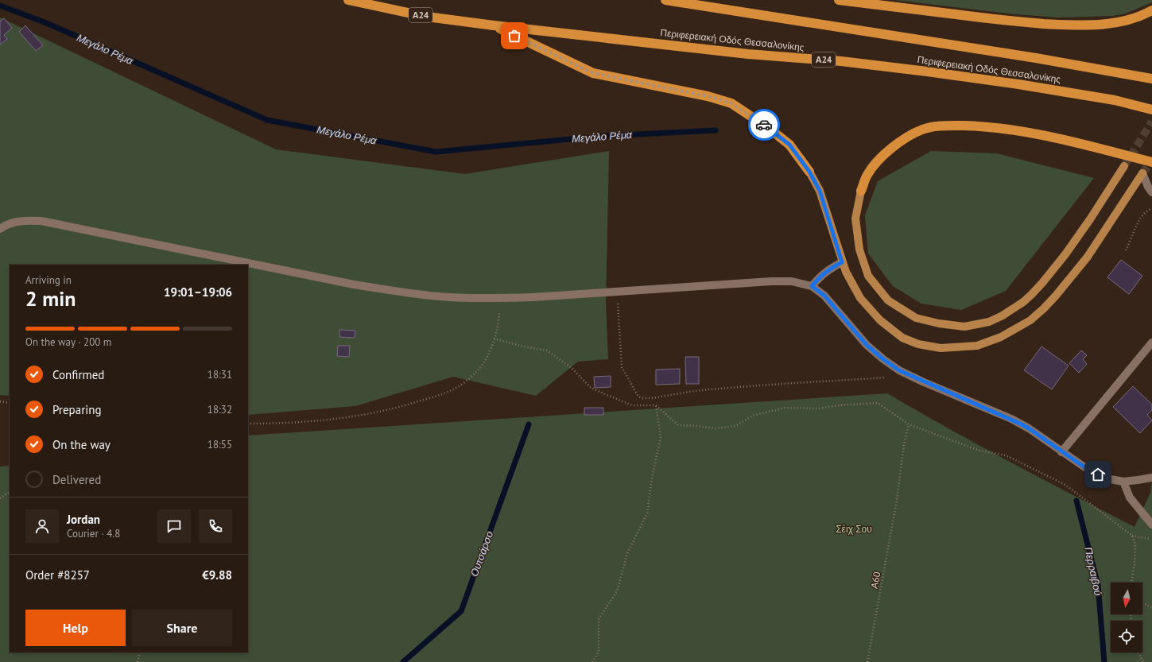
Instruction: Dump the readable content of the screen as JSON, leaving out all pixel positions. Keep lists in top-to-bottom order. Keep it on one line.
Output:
{"streets":{"highway":["Α24","Περιφερειακή Οδός Θεσσαλονίκης"],"path":["Α60"]},"water":["Μεγάλο Ρέμα","Ουτσάρσο","Περραιβού"],"parks":["Σέιχ Σου"],"north":"bottom","page":{"heading":["2 min","Arriving in","19:01–19:06"],"panel":["Jordan","Courier · 4.8","Order #8257","€9.88"],"bar":"On the way · 200 m","list":[["Confirmed","18:31"],["Preparing","18:32"],["On the way","18:55"],"Delivered"],"buttons":["Help","Share"]}}
